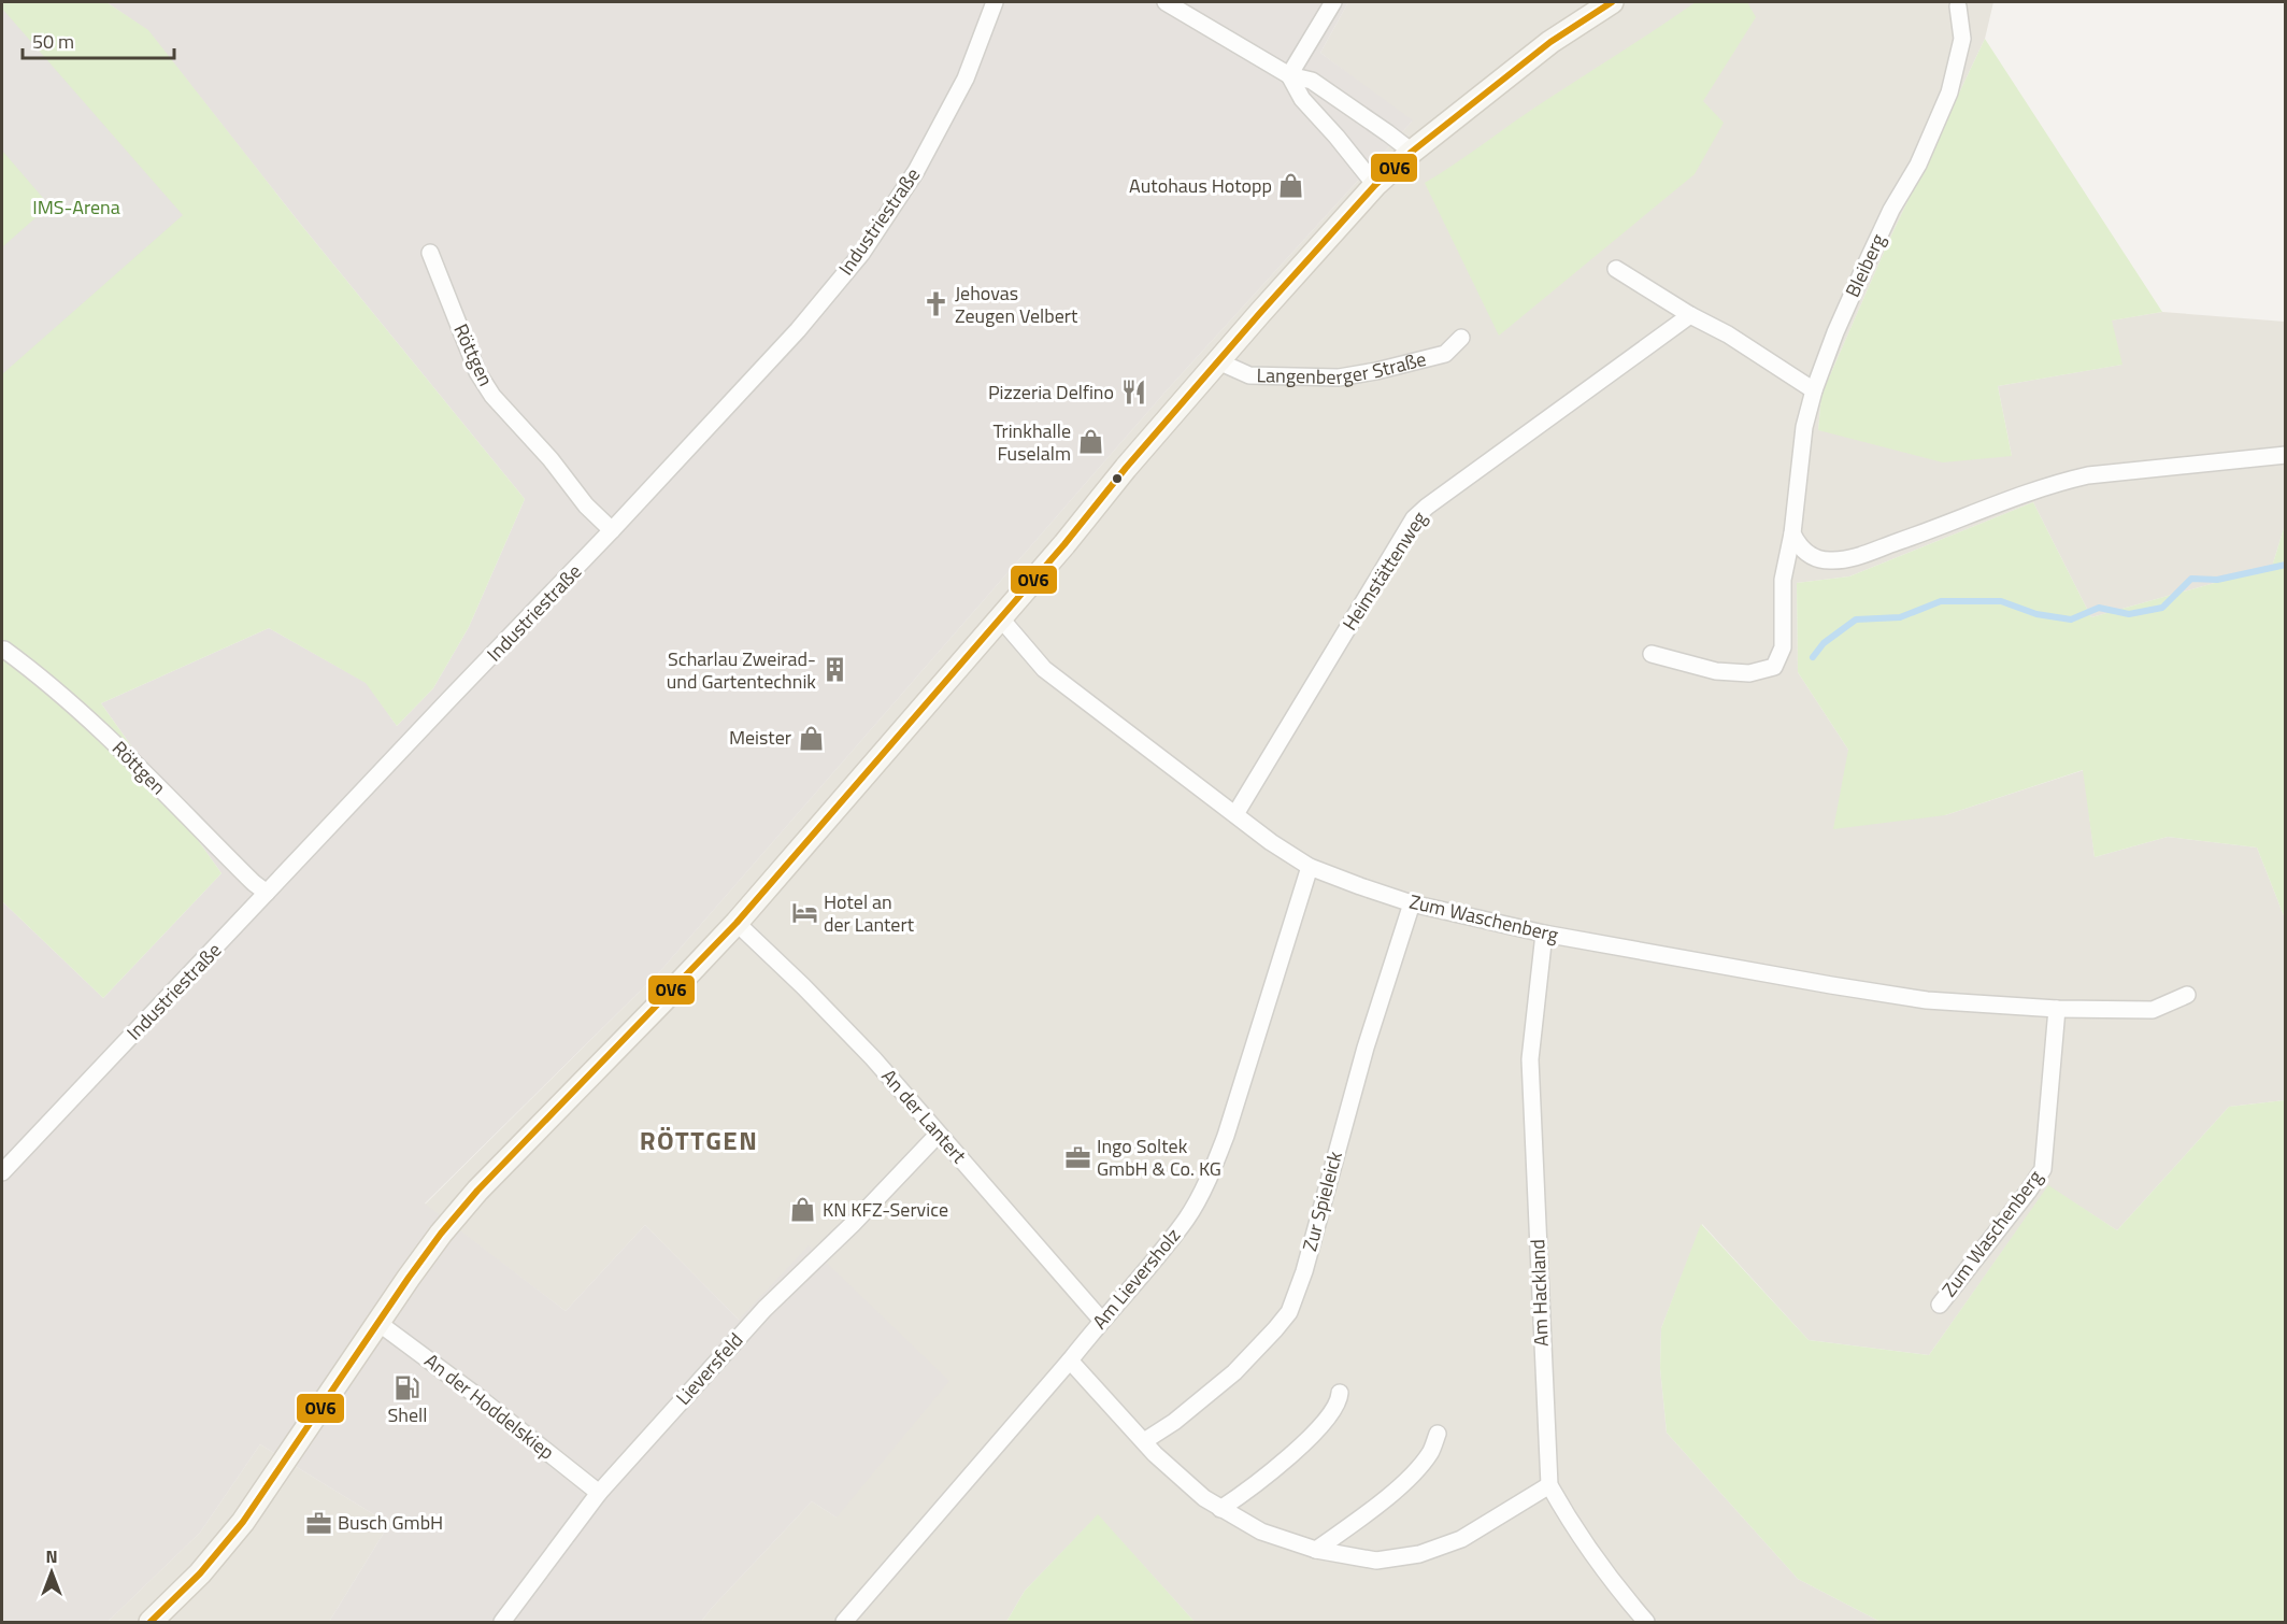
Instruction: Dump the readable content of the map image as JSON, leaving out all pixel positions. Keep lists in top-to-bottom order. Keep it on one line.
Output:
{"streets":{"street":["Industriestraße","Bleiberg","Röttgen","Langenberger Straße","Heimstättenweg","Zum Waschenberg","An der Lantert","Zur Spieleick","Am Lieversholz","Am Hackland","Lieversfeld","An der Hoddelskiep"]},"crossings":[["Industriestraße","Röttgen"],["Heimstättenweg","Zum Waschenberg"],["Zum Waschenberg","Zur Spieleick"],["Zum Waschenberg","Am Lieversholz"],["Zum Waschenberg","Am Hackland"],["An der Lantert","Am Lieversholz"],["An der Lantert","Lieversfeld"],["Lieversfeld","An der Hoddelskiep"]],"districts":["RÖTTGEN"],"parks":["IMS-Arena"],"places":{"shop":["Autohaus Hotopp","Trinkhalle Fuselalm","Meister","KN KFZ-Service"],"church":["Jehovas Zeugen Velbert"],"restaurant":["Pizzeria Delfino"],"building":["Scharlau Zweirad- und Gartentechnik"],"hotel":["Hotel an der Lantert"],"office":["Ingo Soltek GmbH & Co. KG","Busch GmbH"],"fuel station":["Shell"]},"lines":["transit line OV6"],"scale_bar":"50 m","north":"top"}
